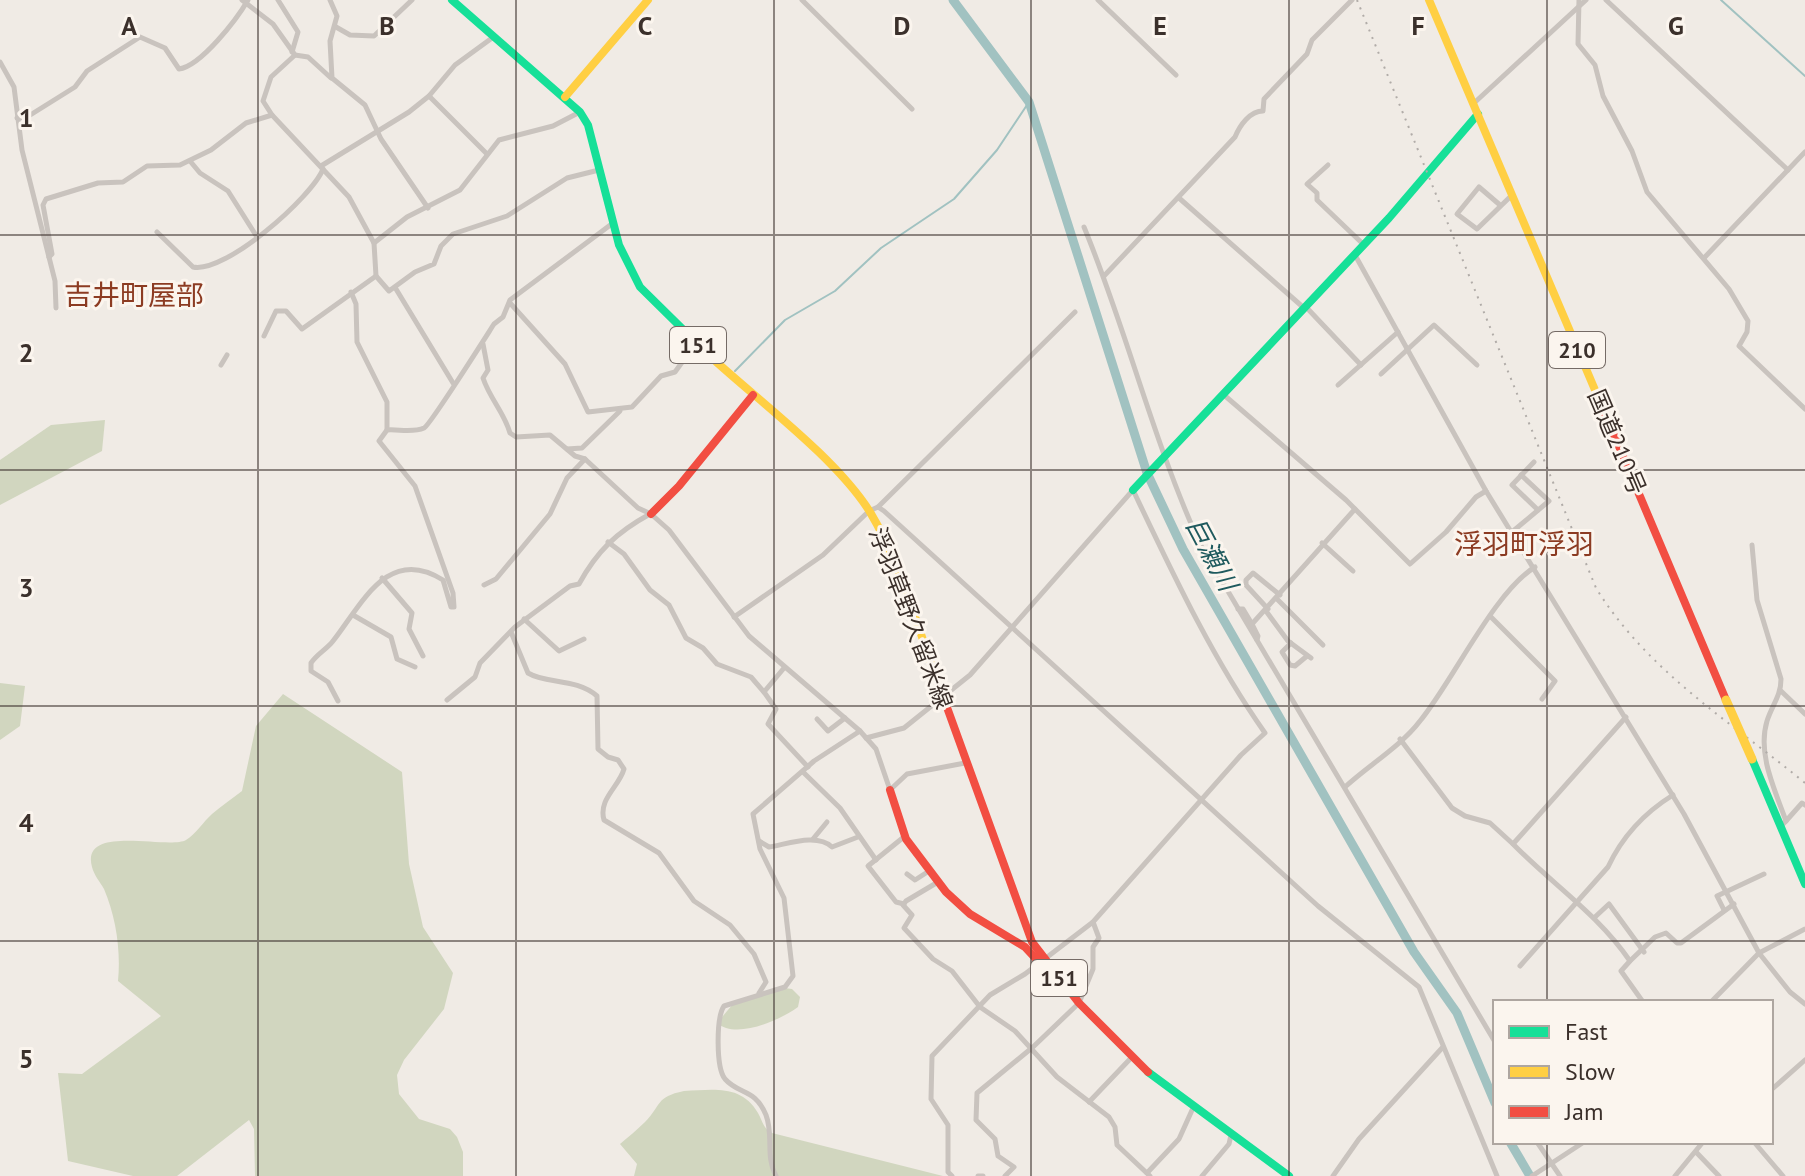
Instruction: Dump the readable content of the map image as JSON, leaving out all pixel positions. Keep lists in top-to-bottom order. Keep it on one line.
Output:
{"streets":{"main road":["151","210","国道210号","浮羽草野久留米線"]},"districts":["吉井町屋部","浮羽町浮羽"],"water":["巨瀬川"],"legend":["Fast","Slow","Jam"],"grid":{"columns":["A","B","C","D","E","F","G"],"rows":["1","2","3","4","5"]}}
